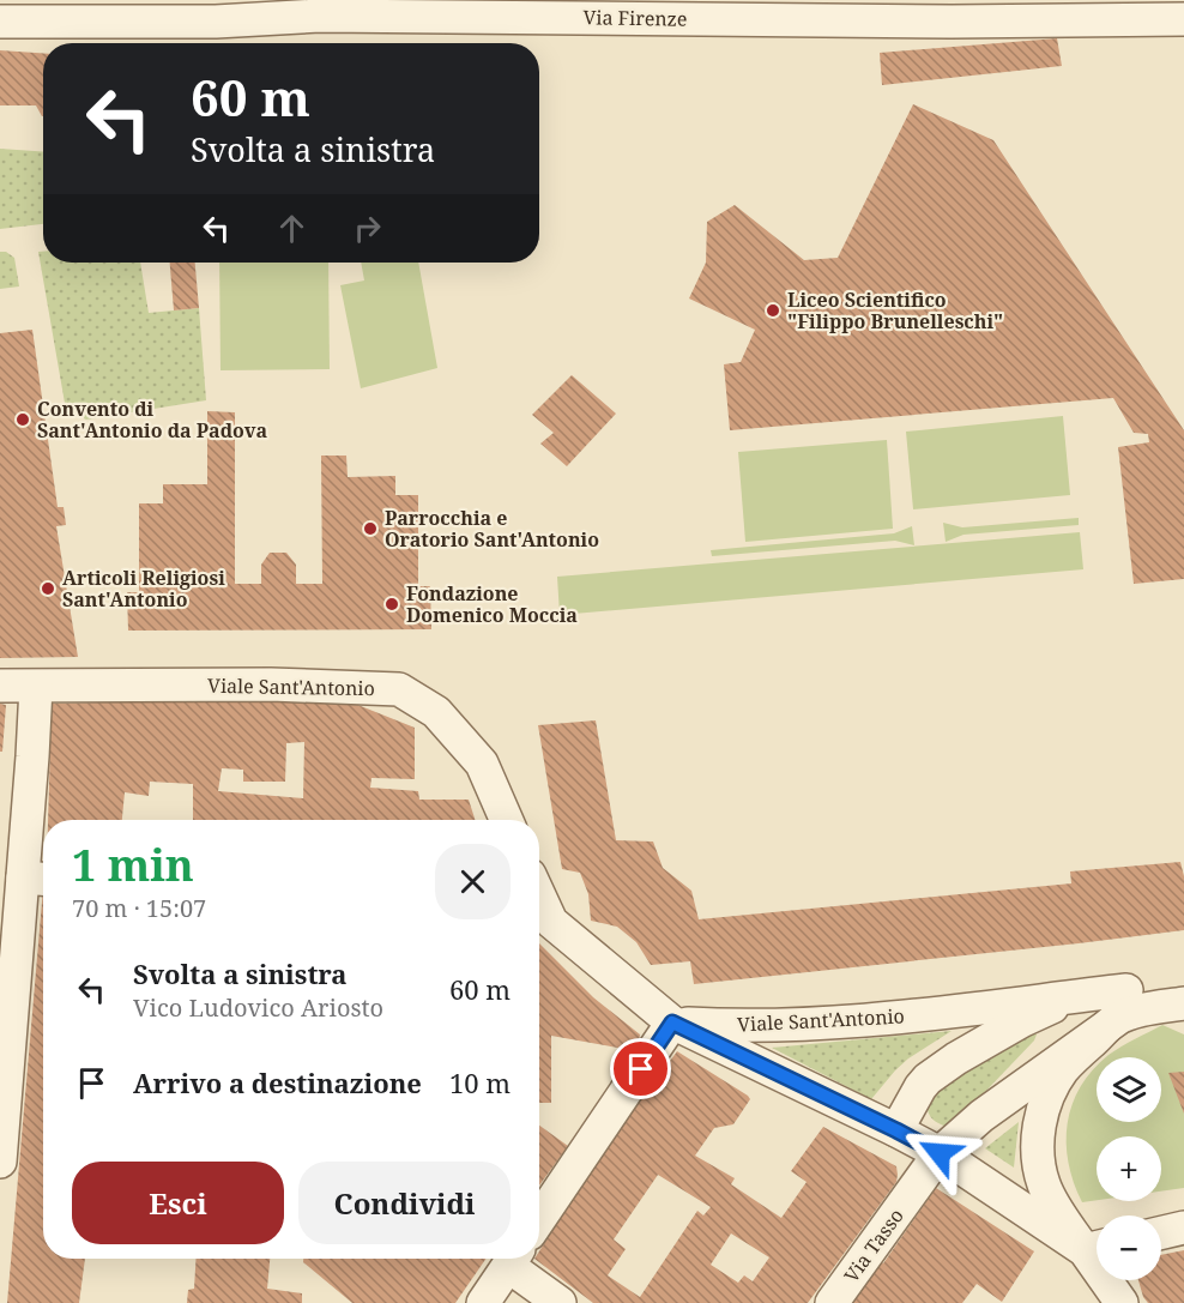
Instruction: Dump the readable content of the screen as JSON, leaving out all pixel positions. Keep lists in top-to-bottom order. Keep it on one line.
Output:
{"streets":{"street":["Via Firenze","Viale Sant'Antonio","Via Tasso"]},"places":["Liceo Scientifico \"Filippo Brunelleschi\"","Convento di Sant'Antonio da Padova","Parrocchia e Oratorio Sant'Antonio","Articoli Religiosi Sant'Antonio","Fondazione Domenico Moccia"],"page":{"turn":["60 m","Svolta a sinistra"],"heading":["1 min","70 m · 15:07"],"list":[{"name":"Svolta a sinistra","note":"Vico Ludovico Ariosto","value":"60 m"},{"name":"Arrivo a destinazione","value":"10 m"}],"map_buttons":["+","−"],"buttons":["Esci","Condividi"]}}
